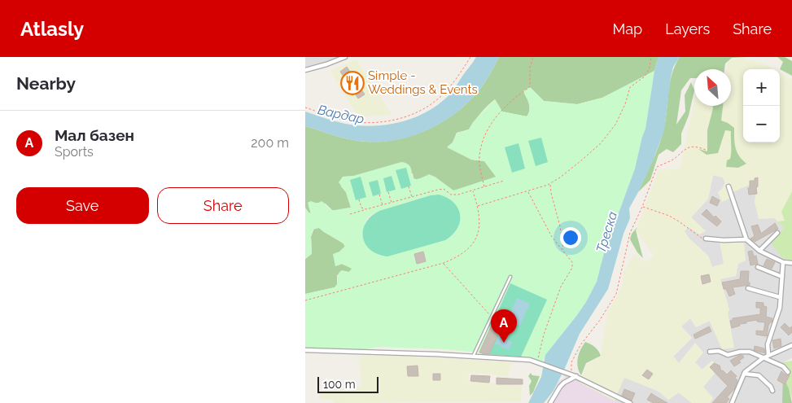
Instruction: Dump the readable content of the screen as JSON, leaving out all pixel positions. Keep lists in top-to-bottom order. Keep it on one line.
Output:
{"water":["Вардар","Треска"],"places":{"restaurant":["Simple - Weddings & Events"]},"scale_bar":"100 m","north":"top left","page":{"header":"Atlasly","nav":["Map","Layers","Share"],"heading":"Nearby","map_buttons":["+","−"],"list":[{"mark":"A","name":"Мал базен","note":"Sports","value":"200 m"}],"buttons":["Save","Share"],"pins":"A","scale":"100 m"}}
